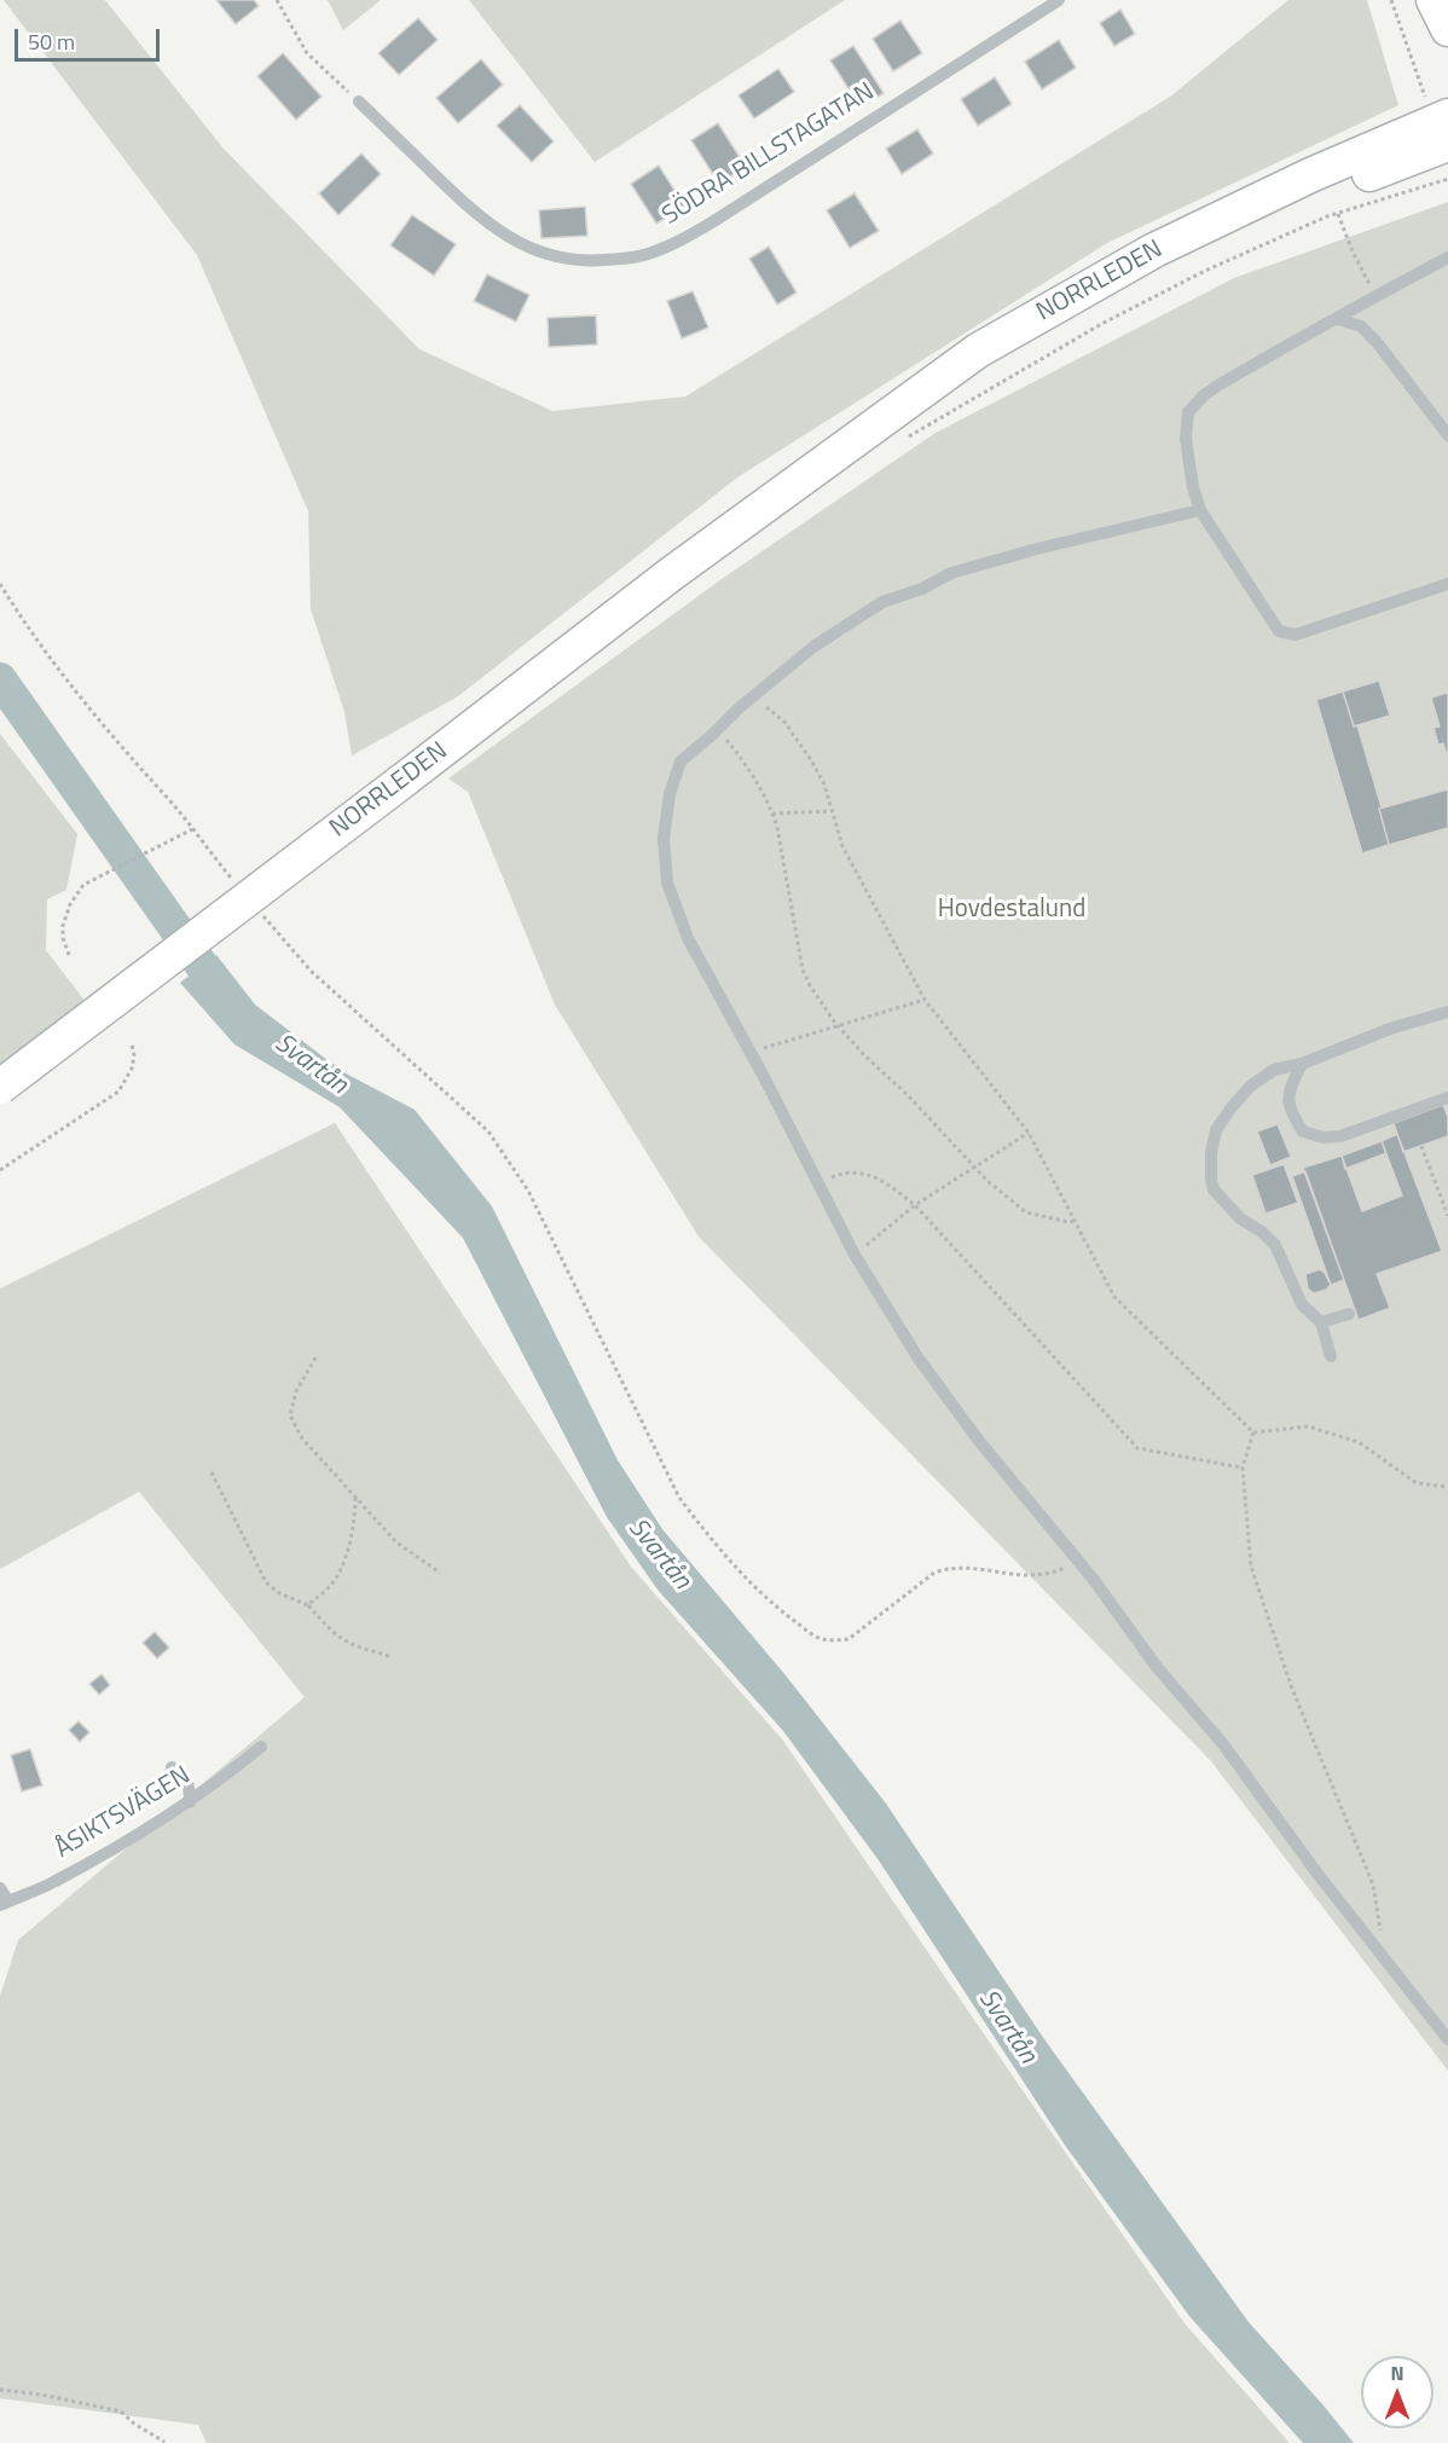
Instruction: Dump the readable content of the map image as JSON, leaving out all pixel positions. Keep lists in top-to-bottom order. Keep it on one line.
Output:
{"streets":{"main road":["NORRLEDEN"],"street":["SÖDRA BILLSTAGATAN","ÅSIKTSVÄGEN"]},"water":["Svartån"],"parks":["Hovdestalund"],"scale_bar":"50 m","north":"top"}
